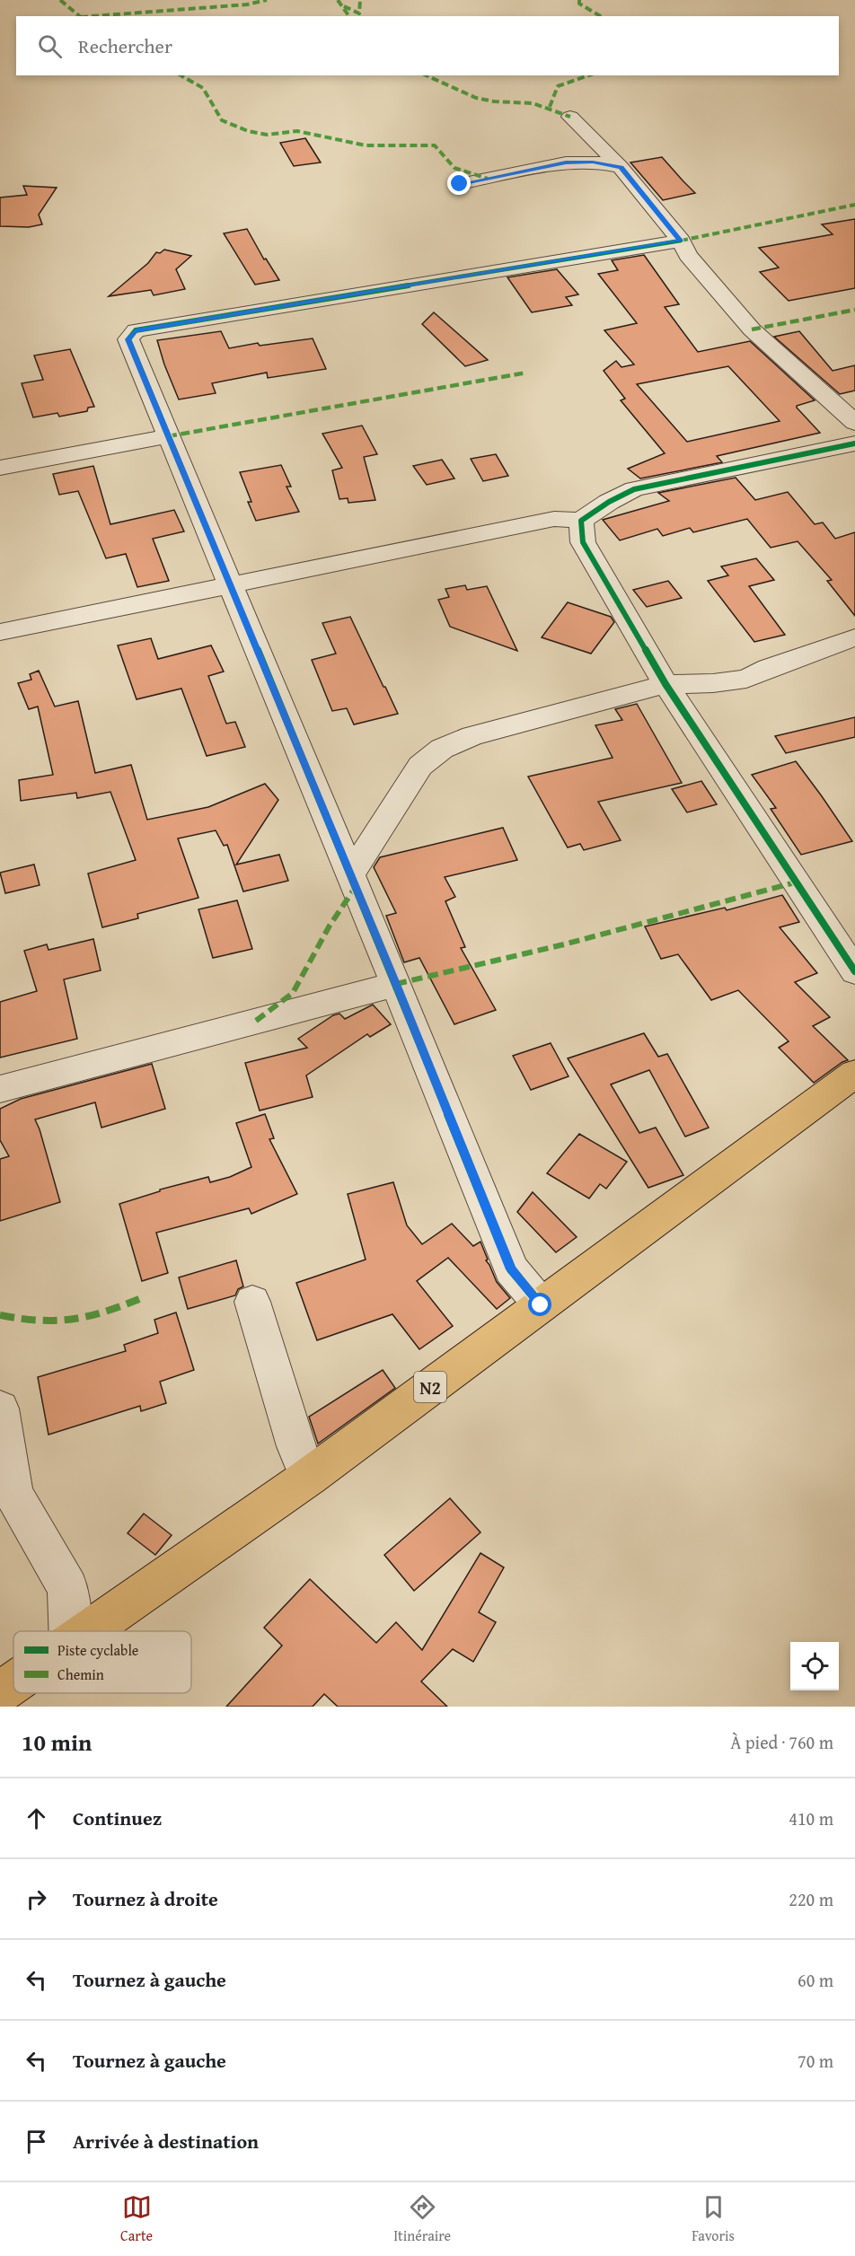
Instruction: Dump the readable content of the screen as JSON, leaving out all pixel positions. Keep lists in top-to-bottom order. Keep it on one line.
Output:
{"streets":{"highway":["N2"]},"legend":["Piste cyclable","Chemin"],"page":{"search":"Rechercher","heading":["10 min","À pied · 760 m"],"list":[["Continuez","410 m"],["Tournez à droite","220 m"],["Tournez à gauche","60 m"],["Tournez à gauche","70 m"],"Arrivée à destination"],"nav":["Carte","Itinéraire","Favoris"]}}
